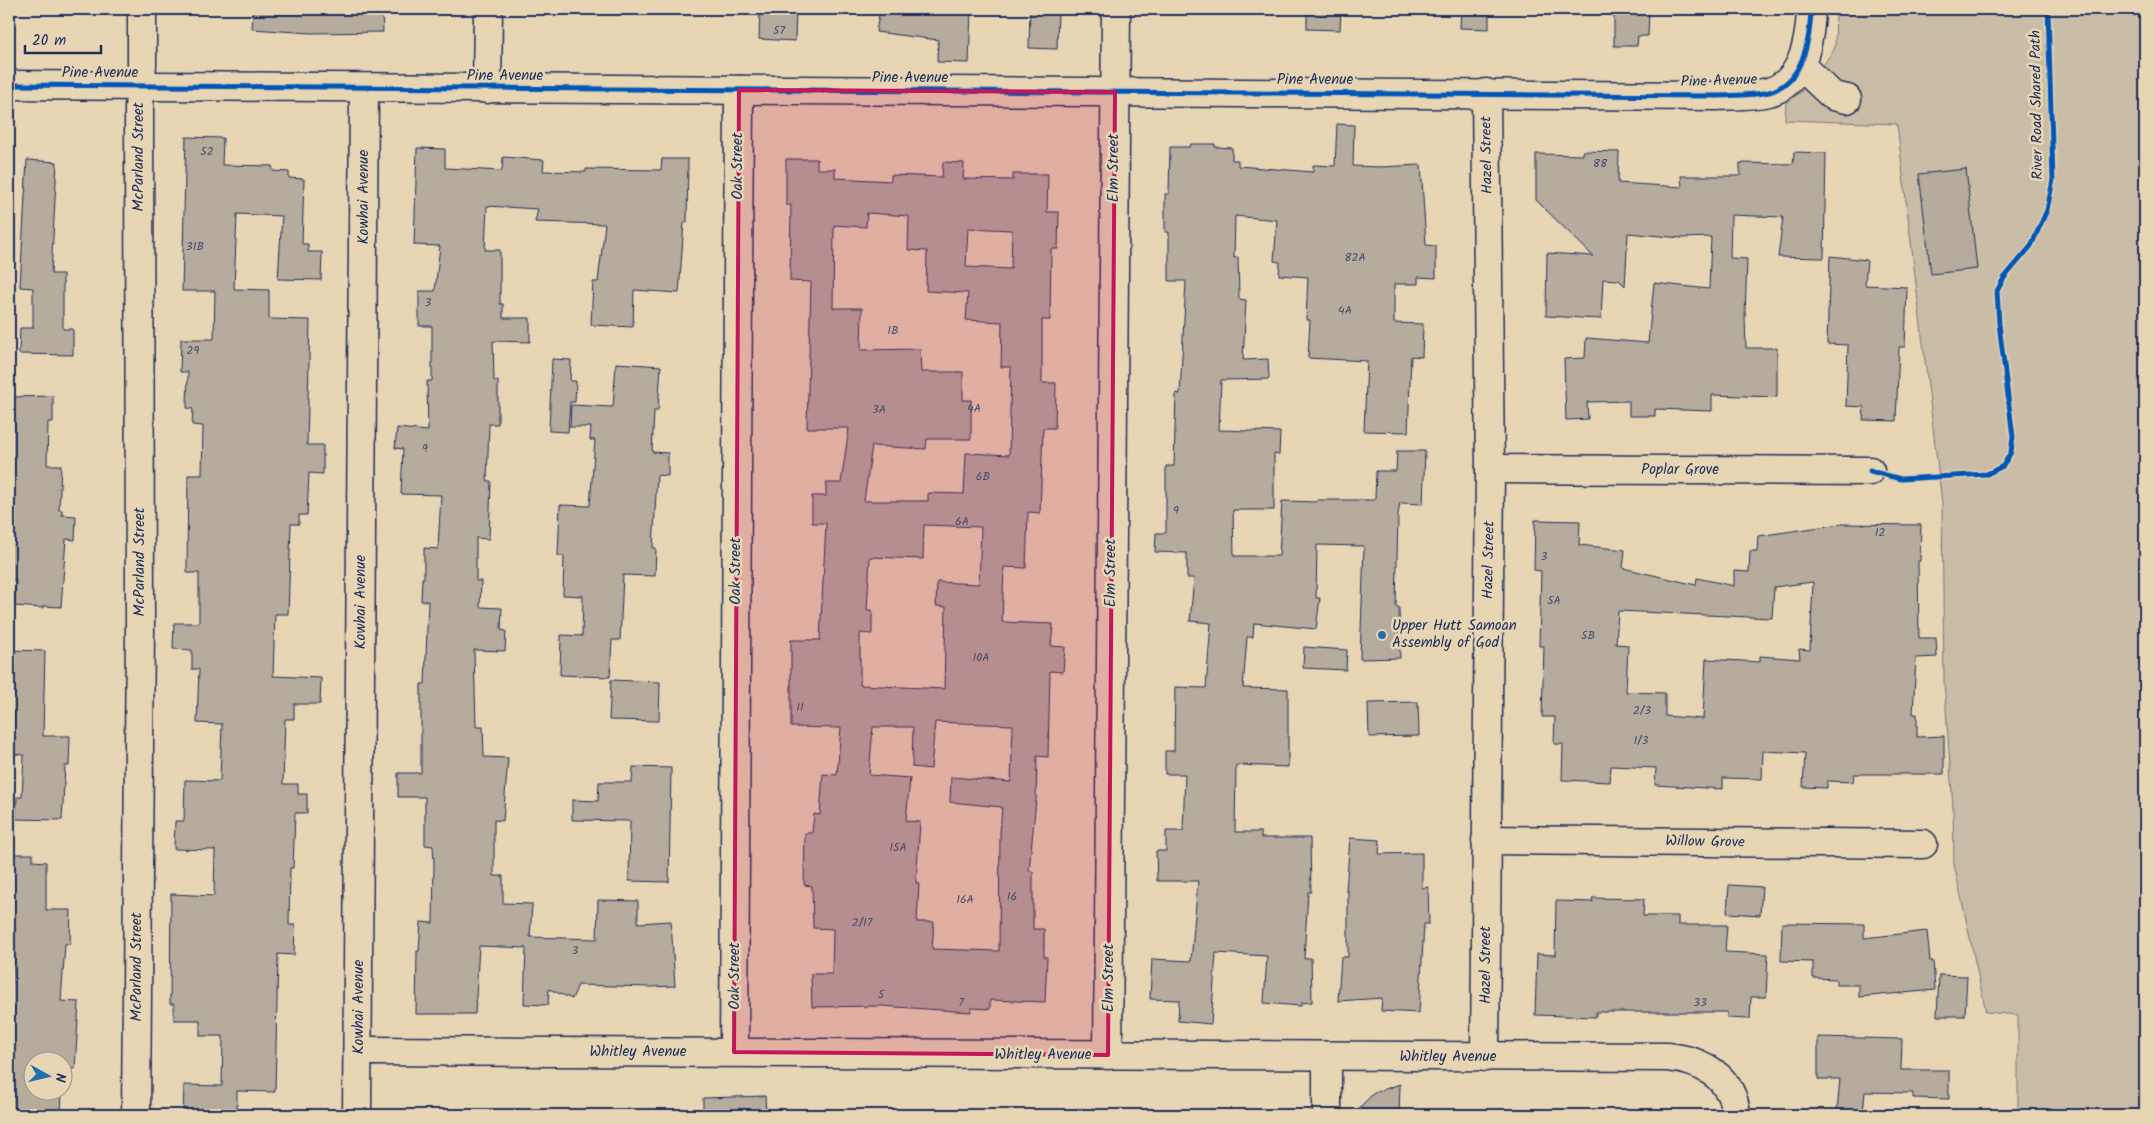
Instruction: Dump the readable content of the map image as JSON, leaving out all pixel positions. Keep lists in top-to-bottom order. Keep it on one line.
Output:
{"streets":{"street":["Pine Avenue","Hazel Street","McParland Street","Oak Street","Elm Street","Kowhai Avenue","Poplar Grove","Willow Grove","Whitley Avenue"],"cycle path":["River Road Shared Path"]},"crossings":[["Pine Avenue","Hazel Street"],["Pine Avenue","McParland Street"],["Pine Avenue","Oak Street"],["Pine Avenue","Elm Street"],["Pine Avenue","Kowhai Avenue"],["Hazel Street","Poplar Grove"],["Hazel Street","Willow Grove"],["Hazel Street","Whitley Avenue"],["Oak Street","Whitley Avenue"],["Elm Street","Whitley Avenue"],["Kowhai Avenue","Whitley Avenue"]],"places":["Upper Hutt Samoan Assembly of God"],"house_numbers":["57","52","88","31B","82A","3","4A","1B","29","4A","3A","9","6B","9","6A","12","3","5A","5B","10A","11","2/3","1/3","15A","16","16A","2/17","3","5","7","33"],"scale_bar":"20 m","north":"right"}
